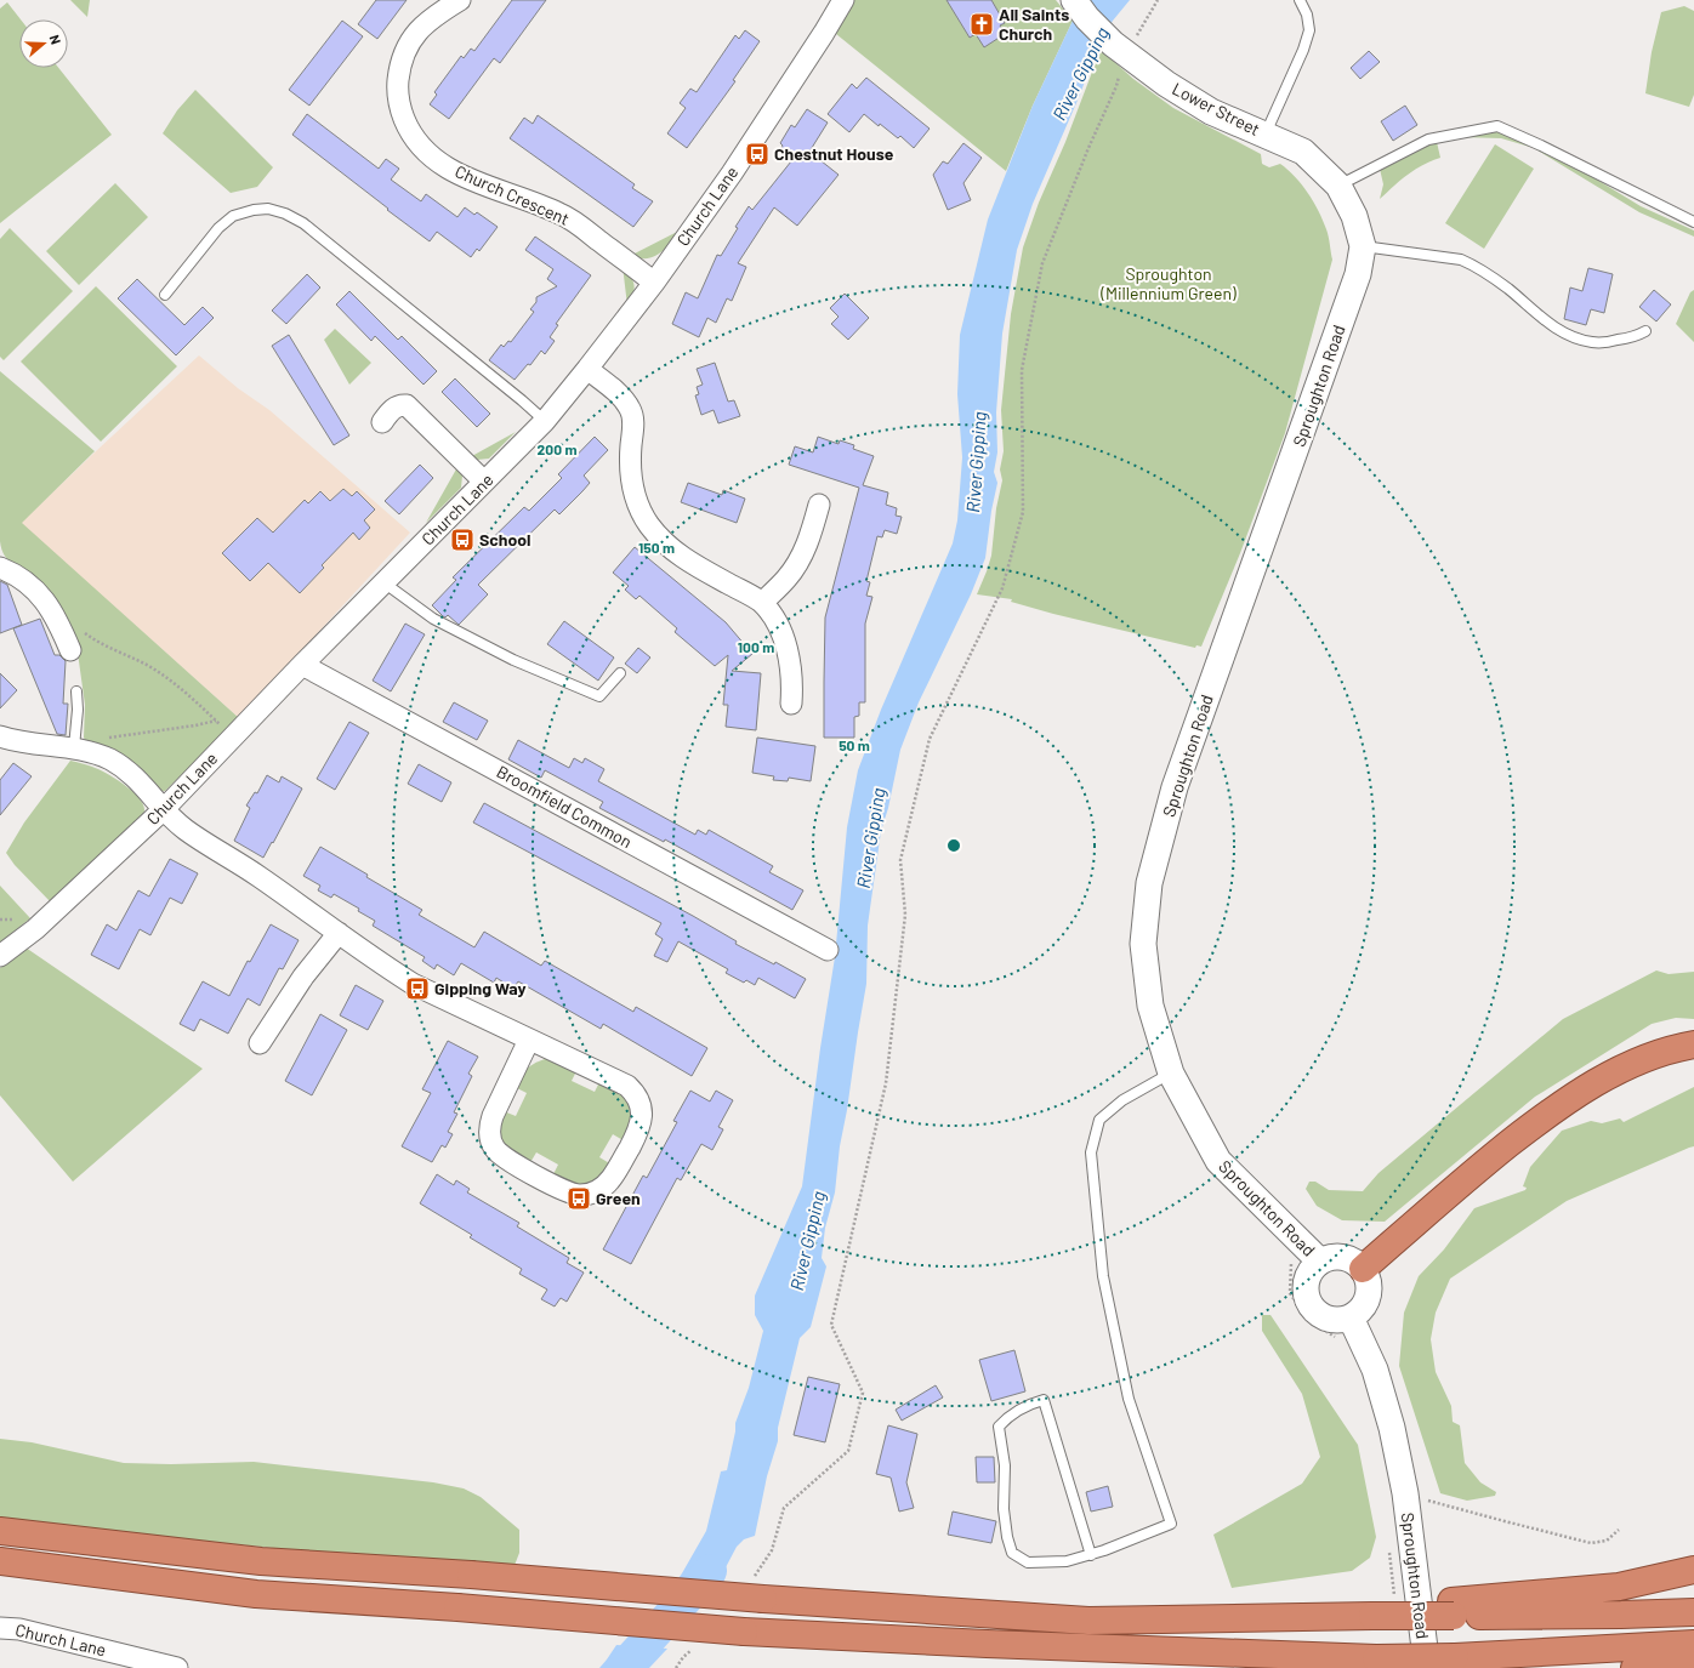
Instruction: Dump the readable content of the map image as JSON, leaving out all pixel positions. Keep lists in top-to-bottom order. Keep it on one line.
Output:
{"streets":{"street":["Lower Street","Church Crescent","Church Lane","Sproughton Road","Broomfield Common"]},"crossings":[["Lower Street","Sproughton Road"],["Church Crescent","Church Lane"],["Church Lane","Broomfield Common"]],"water":["River Gipping"],"parks":["Sproughton (Millennium Green)"],"places":{"church":["All Saints Church"],"bus stop":["Chestnut House","School","Gipping Way","Green"]},"north":"right","rings":["200 m","150 m","100 m","50 m"]}
